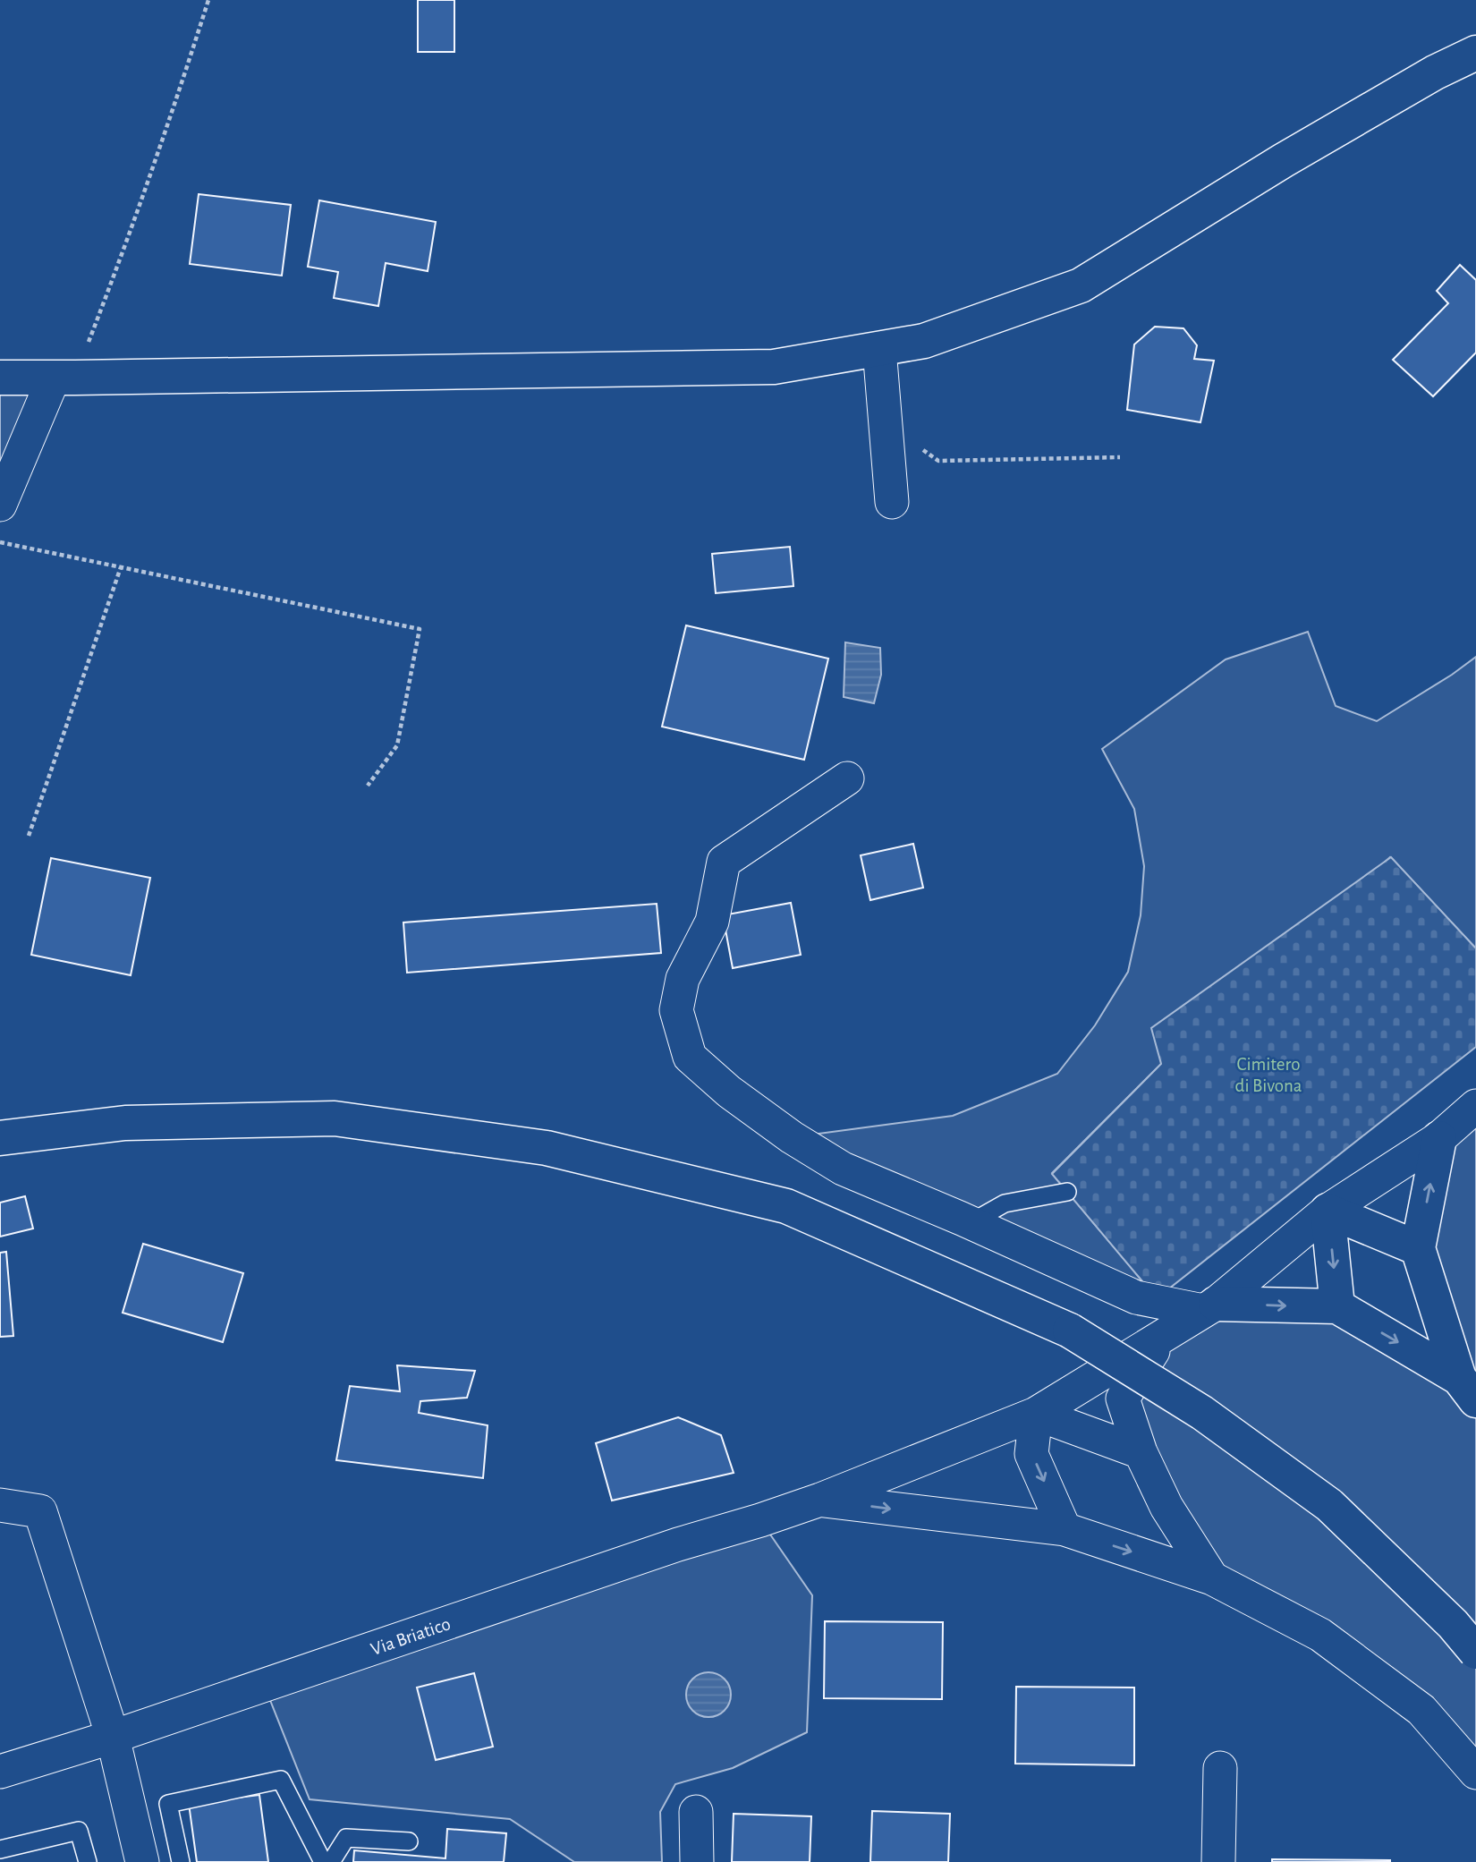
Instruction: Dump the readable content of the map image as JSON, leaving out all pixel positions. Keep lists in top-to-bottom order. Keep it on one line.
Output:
{"streets":{"street":["Via Briatico"]},"parks":["Cimitero di Bivona"]}
